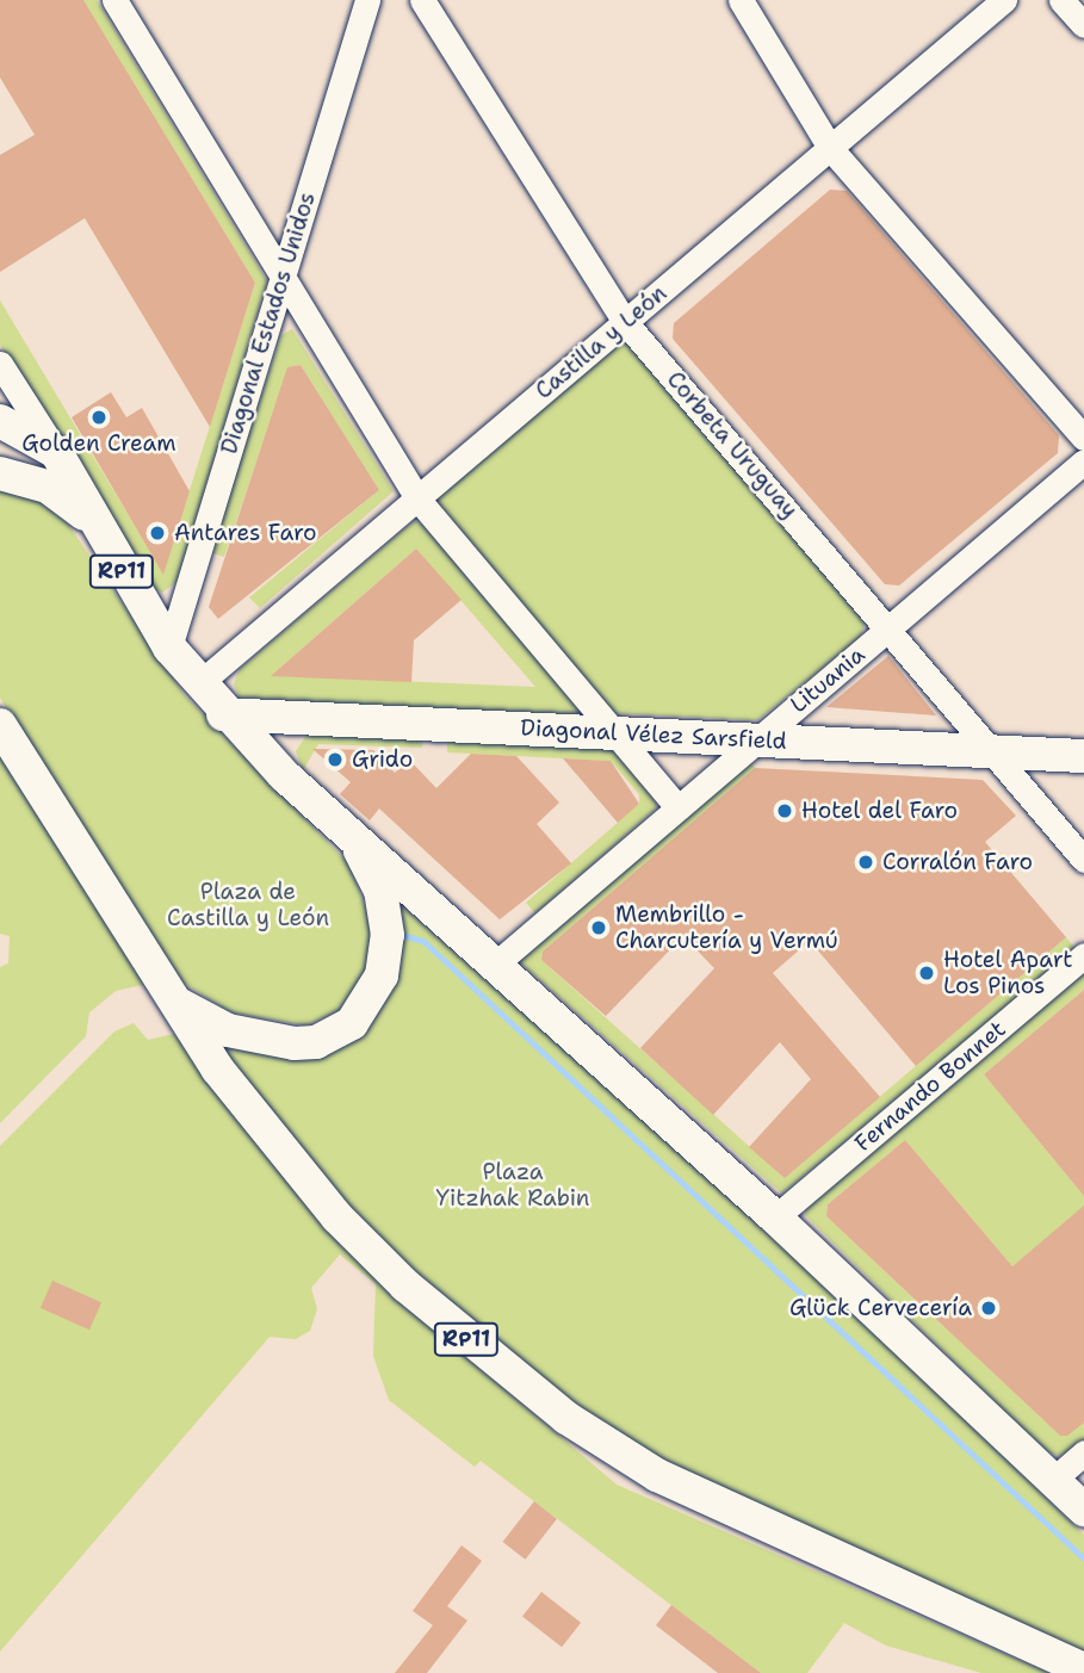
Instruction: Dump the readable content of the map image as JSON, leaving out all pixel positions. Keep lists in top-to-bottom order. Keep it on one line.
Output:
{"streets":{"main road":["RP11","Diagonal Vélez Sarsfield"],"street":["Diagonal Estados Unidos","Castilla y León","Corbeta Uruguay","Lituania","Fernando Bonnet"]},"crossings":[["Diagonal Estados Unidos","RP11"],["Castilla y León","Corbeta Uruguay"],["Castilla y León","RP11"],["Corbeta Uruguay","Lituania"],["Corbeta Uruguay","Diagonal Vélez Sarsfield"],["RP11","Lituania"],["RP11","Diagonal Vélez Sarsfield"],["RP11","Fernando Bonnet"],["Lituania","Diagonal Vélez Sarsfield"]],"parks":["Plaza de Castilla y León","Plaza Yitzhak Rabin"],"places":["Golden Cream","Antares Faro","Grido","Hotel del Faro","Corralón Faro","Membrillo - Charcutería y Vermú","Hotel Apart Los Pinos","Glück Cervecería"]}
